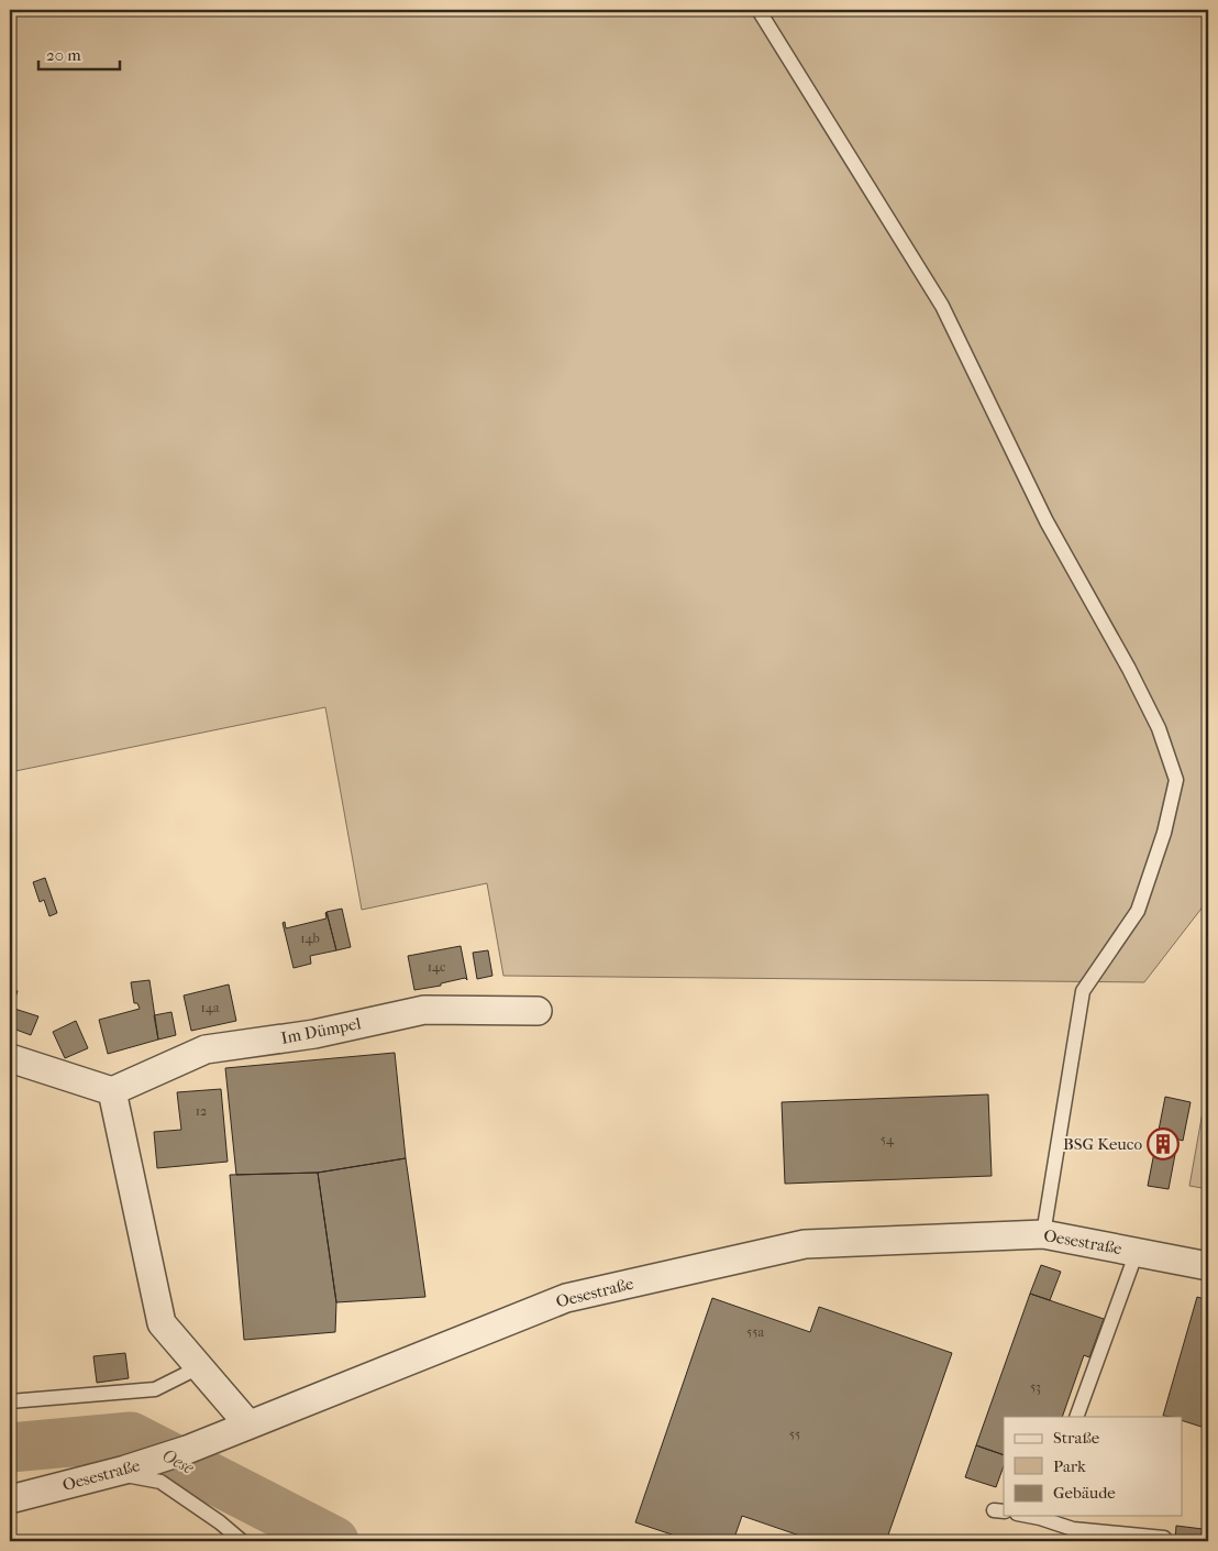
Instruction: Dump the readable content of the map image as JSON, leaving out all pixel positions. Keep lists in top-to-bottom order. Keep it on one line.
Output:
{"streets":{"street":["Im Dümpel","Oesestraße"]},"water":["Oese"],"places":{"building":["BSG Keuco"]},"house_numbers":["14b","14c","14a","12","54","55a","53","55"],"legend":["Straße","Park","Gebäude"],"scale_bar":"20 m"}
